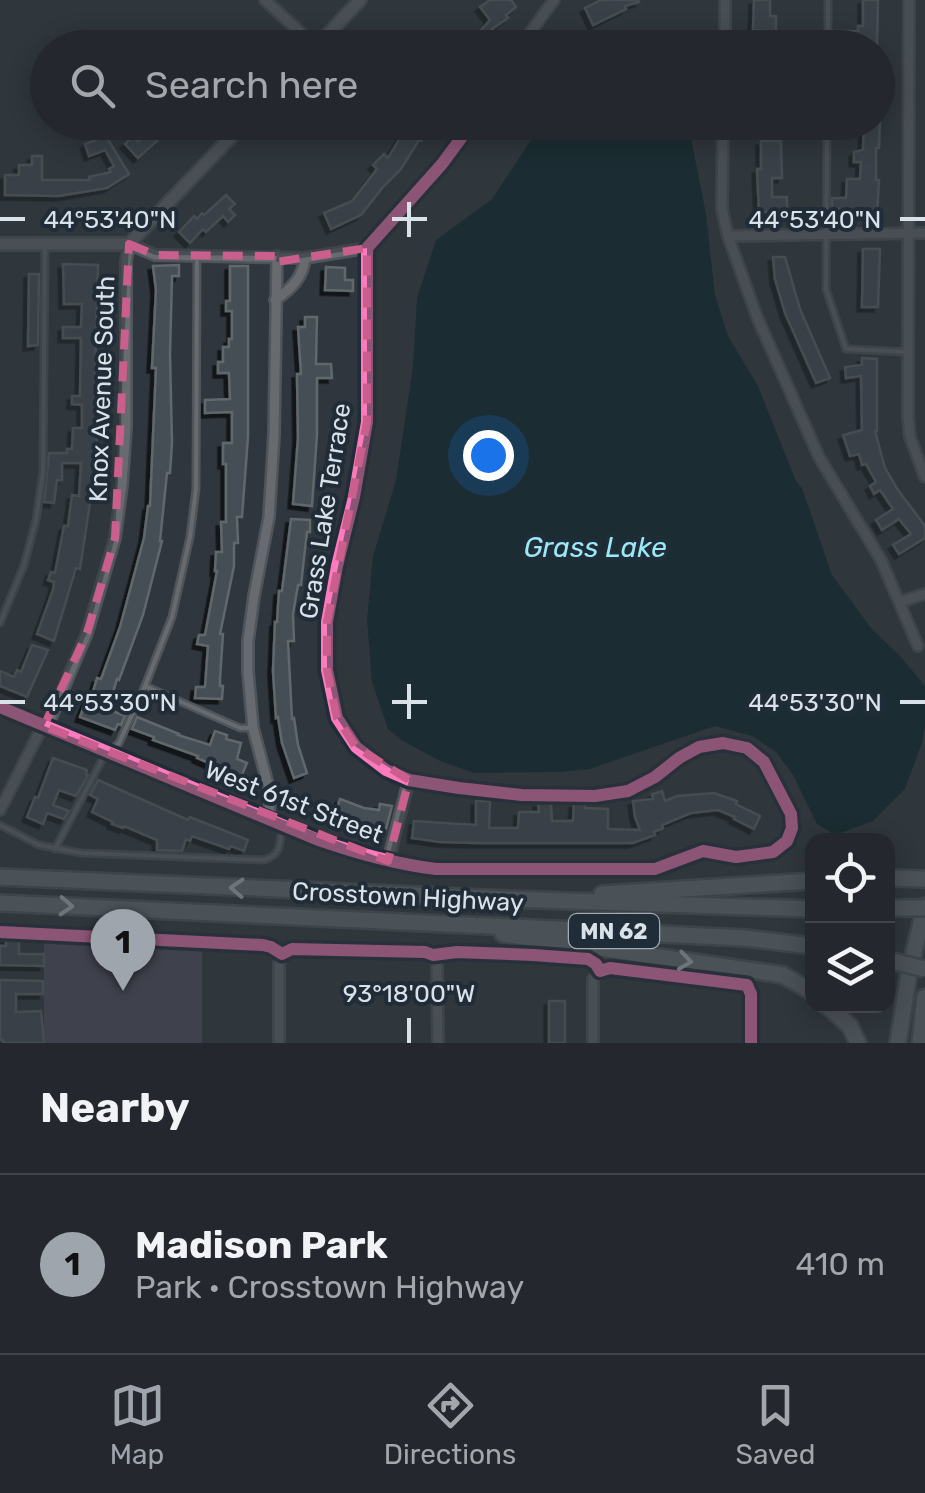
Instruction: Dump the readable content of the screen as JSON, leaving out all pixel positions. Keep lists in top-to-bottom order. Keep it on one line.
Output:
{"streets":{"highway":["Crosstown Highway","MN 62"],"street":["Knox Avenue South","Grass Lake Terrace","West 61st Street"]},"crossings":[["Knox Avenue South","West 61st Street"],["Grass Lake Terrace","West 61st Street"]],"water":["Grass Lake"],"page":{"search":"Search here","pins":"1","heading":"Nearby","list":[{"mark":"1","name":"Madison Park","note":"Park · Crosstown Highway","value":"410 m"}],"nav":["Map","Directions","Saved"]},"coordinates":["44°53'40\"N","44°53'30\"N","93°18'00\"W"]}
